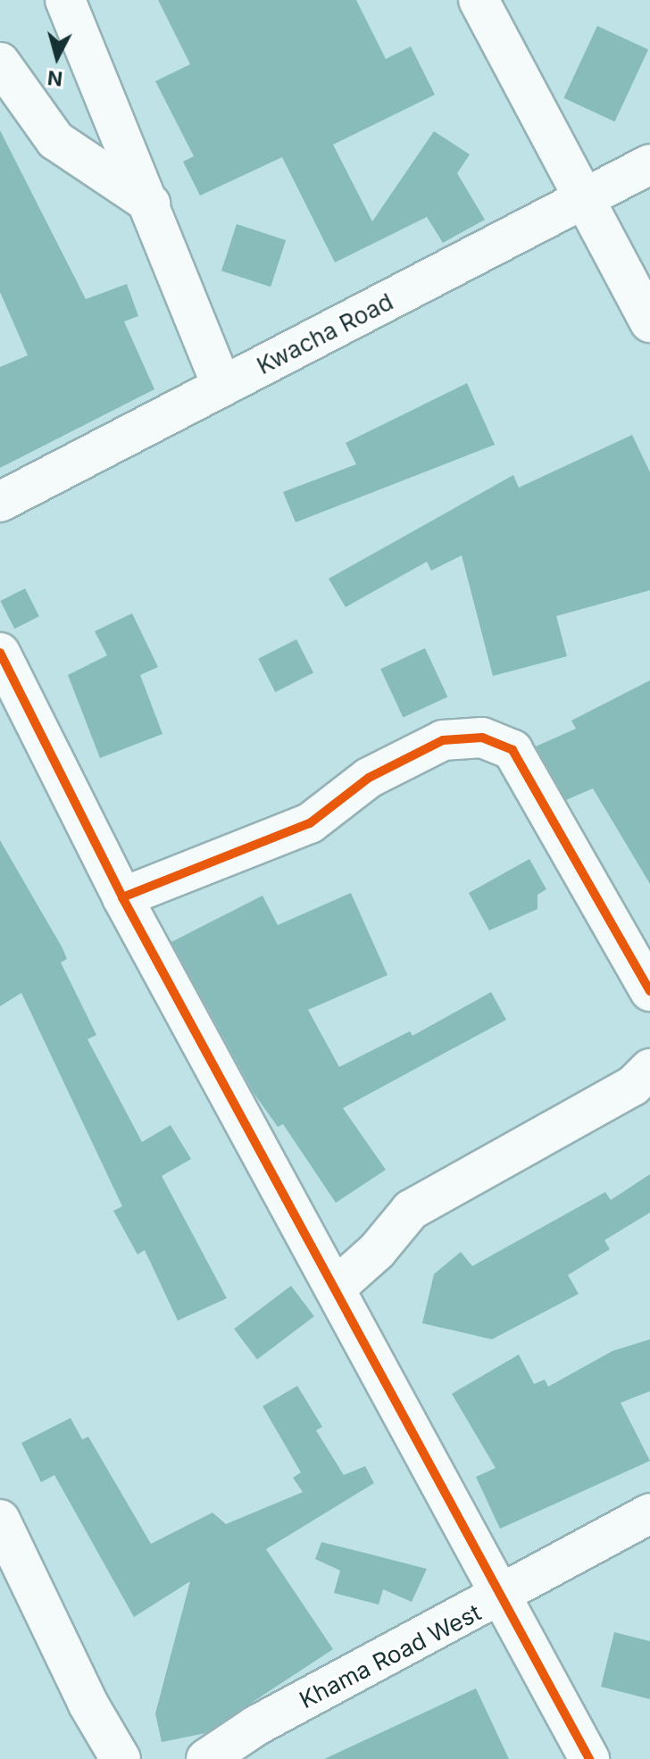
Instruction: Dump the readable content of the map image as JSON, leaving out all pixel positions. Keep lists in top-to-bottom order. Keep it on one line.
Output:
{"streets":{"street":["Kwacha Road","Khama Road West"]},"north":"bottom"}
